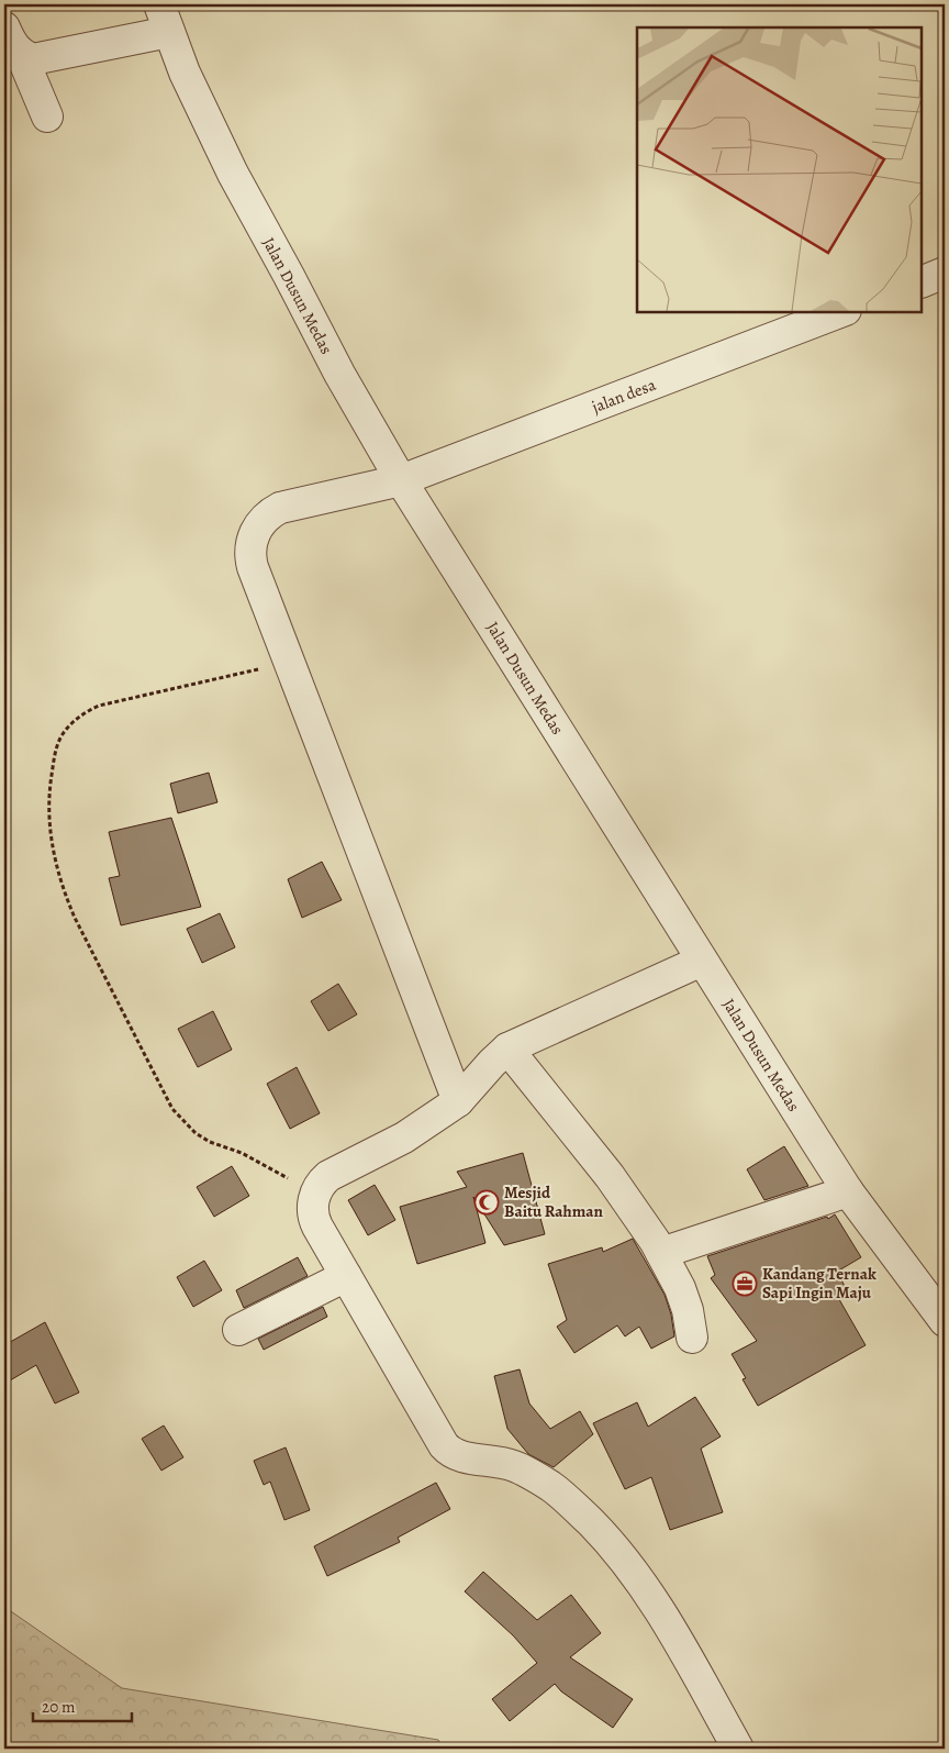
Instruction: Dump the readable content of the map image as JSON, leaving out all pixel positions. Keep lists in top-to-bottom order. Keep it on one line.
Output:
{"streets":{"street":["Jalan Dusun Medas","jalan desa"]},"crossings":[["Jalan Dusun Medas","jalan desa"]],"places":{"mosque":["Mesjid Baitu Rahman"],"office":["Kandang Ternak Sapi Ingin Maju"]},"scale_bar":"20 m"}
